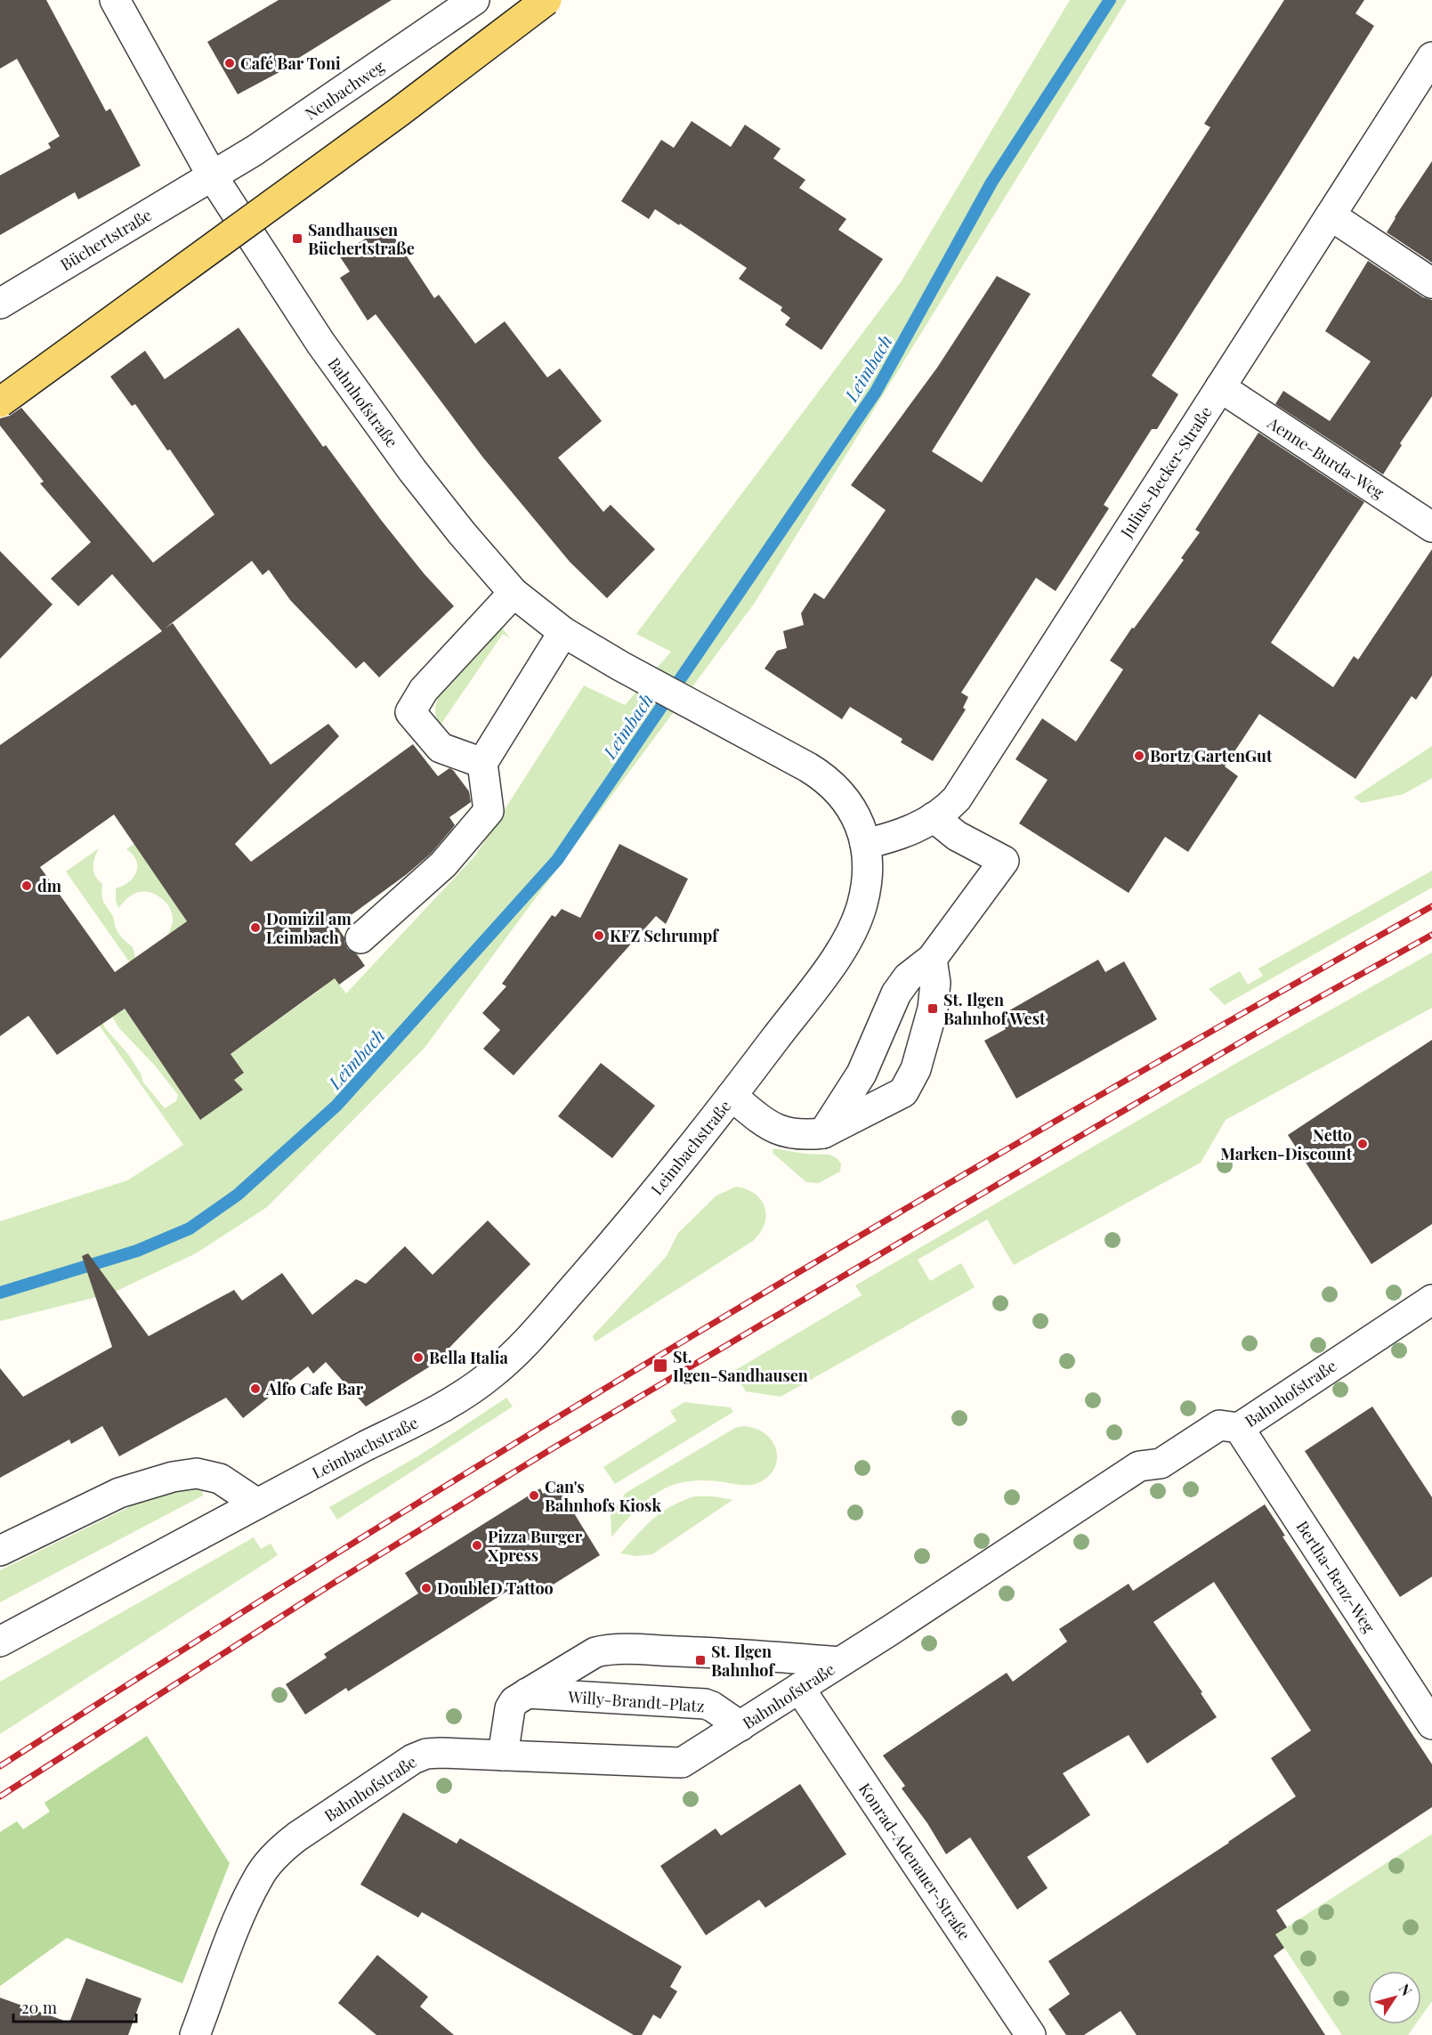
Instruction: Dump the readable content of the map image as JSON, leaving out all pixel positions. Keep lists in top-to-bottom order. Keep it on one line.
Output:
{"streets":{"street":["Neubachweg","Büchertstraße","Bahnhofstraße","Aenne-Burda-Weg","Julius-Becker-Straße","Leimbachstraße","Bertha-Benz-Weg","Willy-Brandt-Platz","Konrad-Adenauer-Straße"]},"crossings":[["Neubachweg","Büchertstraße"],["Neubachweg","Bahnhofstraße"],["Büchertstraße","Bahnhofstraße"],["Bahnhofstraße","Leimbachstraße"],["Bahnhofstraße","Bertha-Benz-Weg"],["Bahnhofstraße","Willy-Brandt-Platz"],["Bahnhofstraße","Konrad-Adenauer-Straße"],["Aenne-Burda-Weg","Julius-Becker-Straße"],["Julius-Becker-Straße","Leimbachstraße"]],"water":["Leimbach"],"places":{"other":["Café Bar Toni","Bortz GartenGut","dm","Domizil am Leimbach","KFZ Schrumpf","Netto Marken-Discount","Bella Italia","Alfo Cafe Bar","Can's Bahnhofs Kiosk","Pizza Burger Xpress","DoubleD Tattoo"],"transit":["Sandhausen Büchertstraße","St. Ilgen Bahnhof West","St. Ilgen-Sandhausen","St. Ilgen Bahnhof"]},"scale_bar":"20 m","north":"top right"}
